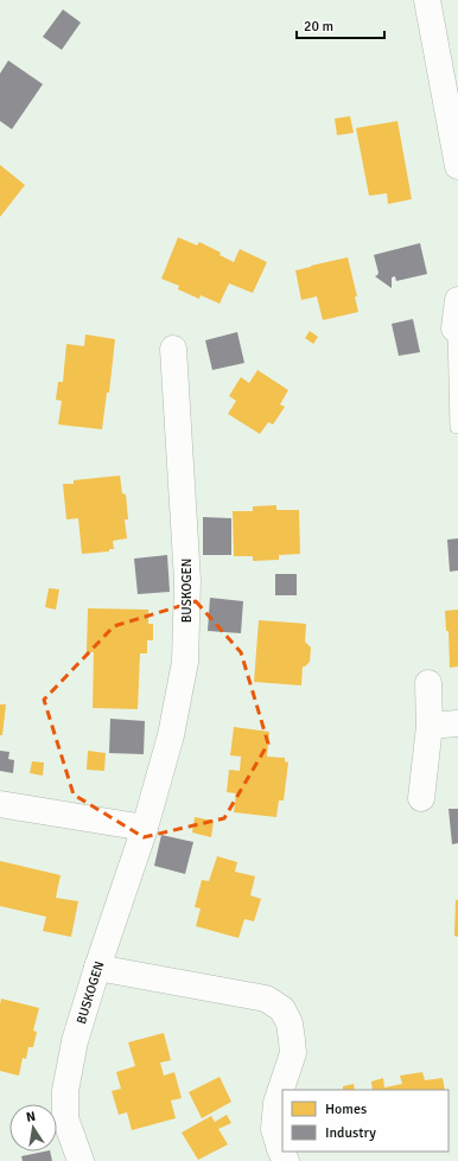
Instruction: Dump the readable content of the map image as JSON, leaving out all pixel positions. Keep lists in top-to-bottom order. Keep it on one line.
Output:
{"streets":{"street":["BUSKOGEN"]},"legend":["Homes","Industry"],"scale_bar":"20 m","north":"top"}
